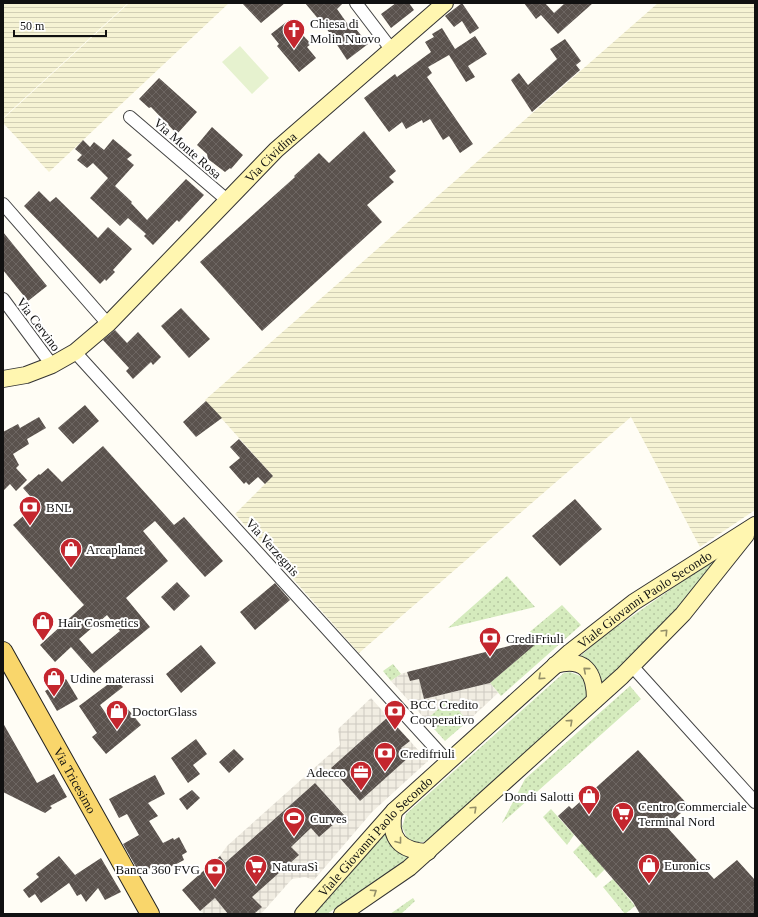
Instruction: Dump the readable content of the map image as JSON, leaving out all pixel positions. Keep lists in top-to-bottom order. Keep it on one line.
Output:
{"streets":{"main road":["Via Cividina","Viale Giovanni Paolo Secondo","Via Tricesimo"],"street":["Via Monte Rosa","Via Cervino","Via Verzegnis"]},"crossings":[["Via Monte Rosa","Via Cividina"],["Via Cividina","Via Cervino"],["Via Cividina","Via Verzegnis"],["Via Verzegnis","Viale Giovanni Paolo Secondo"]],"places":{"church":["Chiesa di Molin Nuovo"],"bank":["BNL","CrediFriuli","BCC Credito Cooperativo","Credifriuli","Banca 360 FVG"],"shop":["Arcaplanet","Hair Cosmetics","Udine materassi","DoctorGlass","Dondi Salotti","Euronics"],"office":["Adecco"],"supermarket":["Centro Commerciale Terminal Nord","NaturaSì"],"sports":["Curves"]},"scale_bar":"50 m"}
